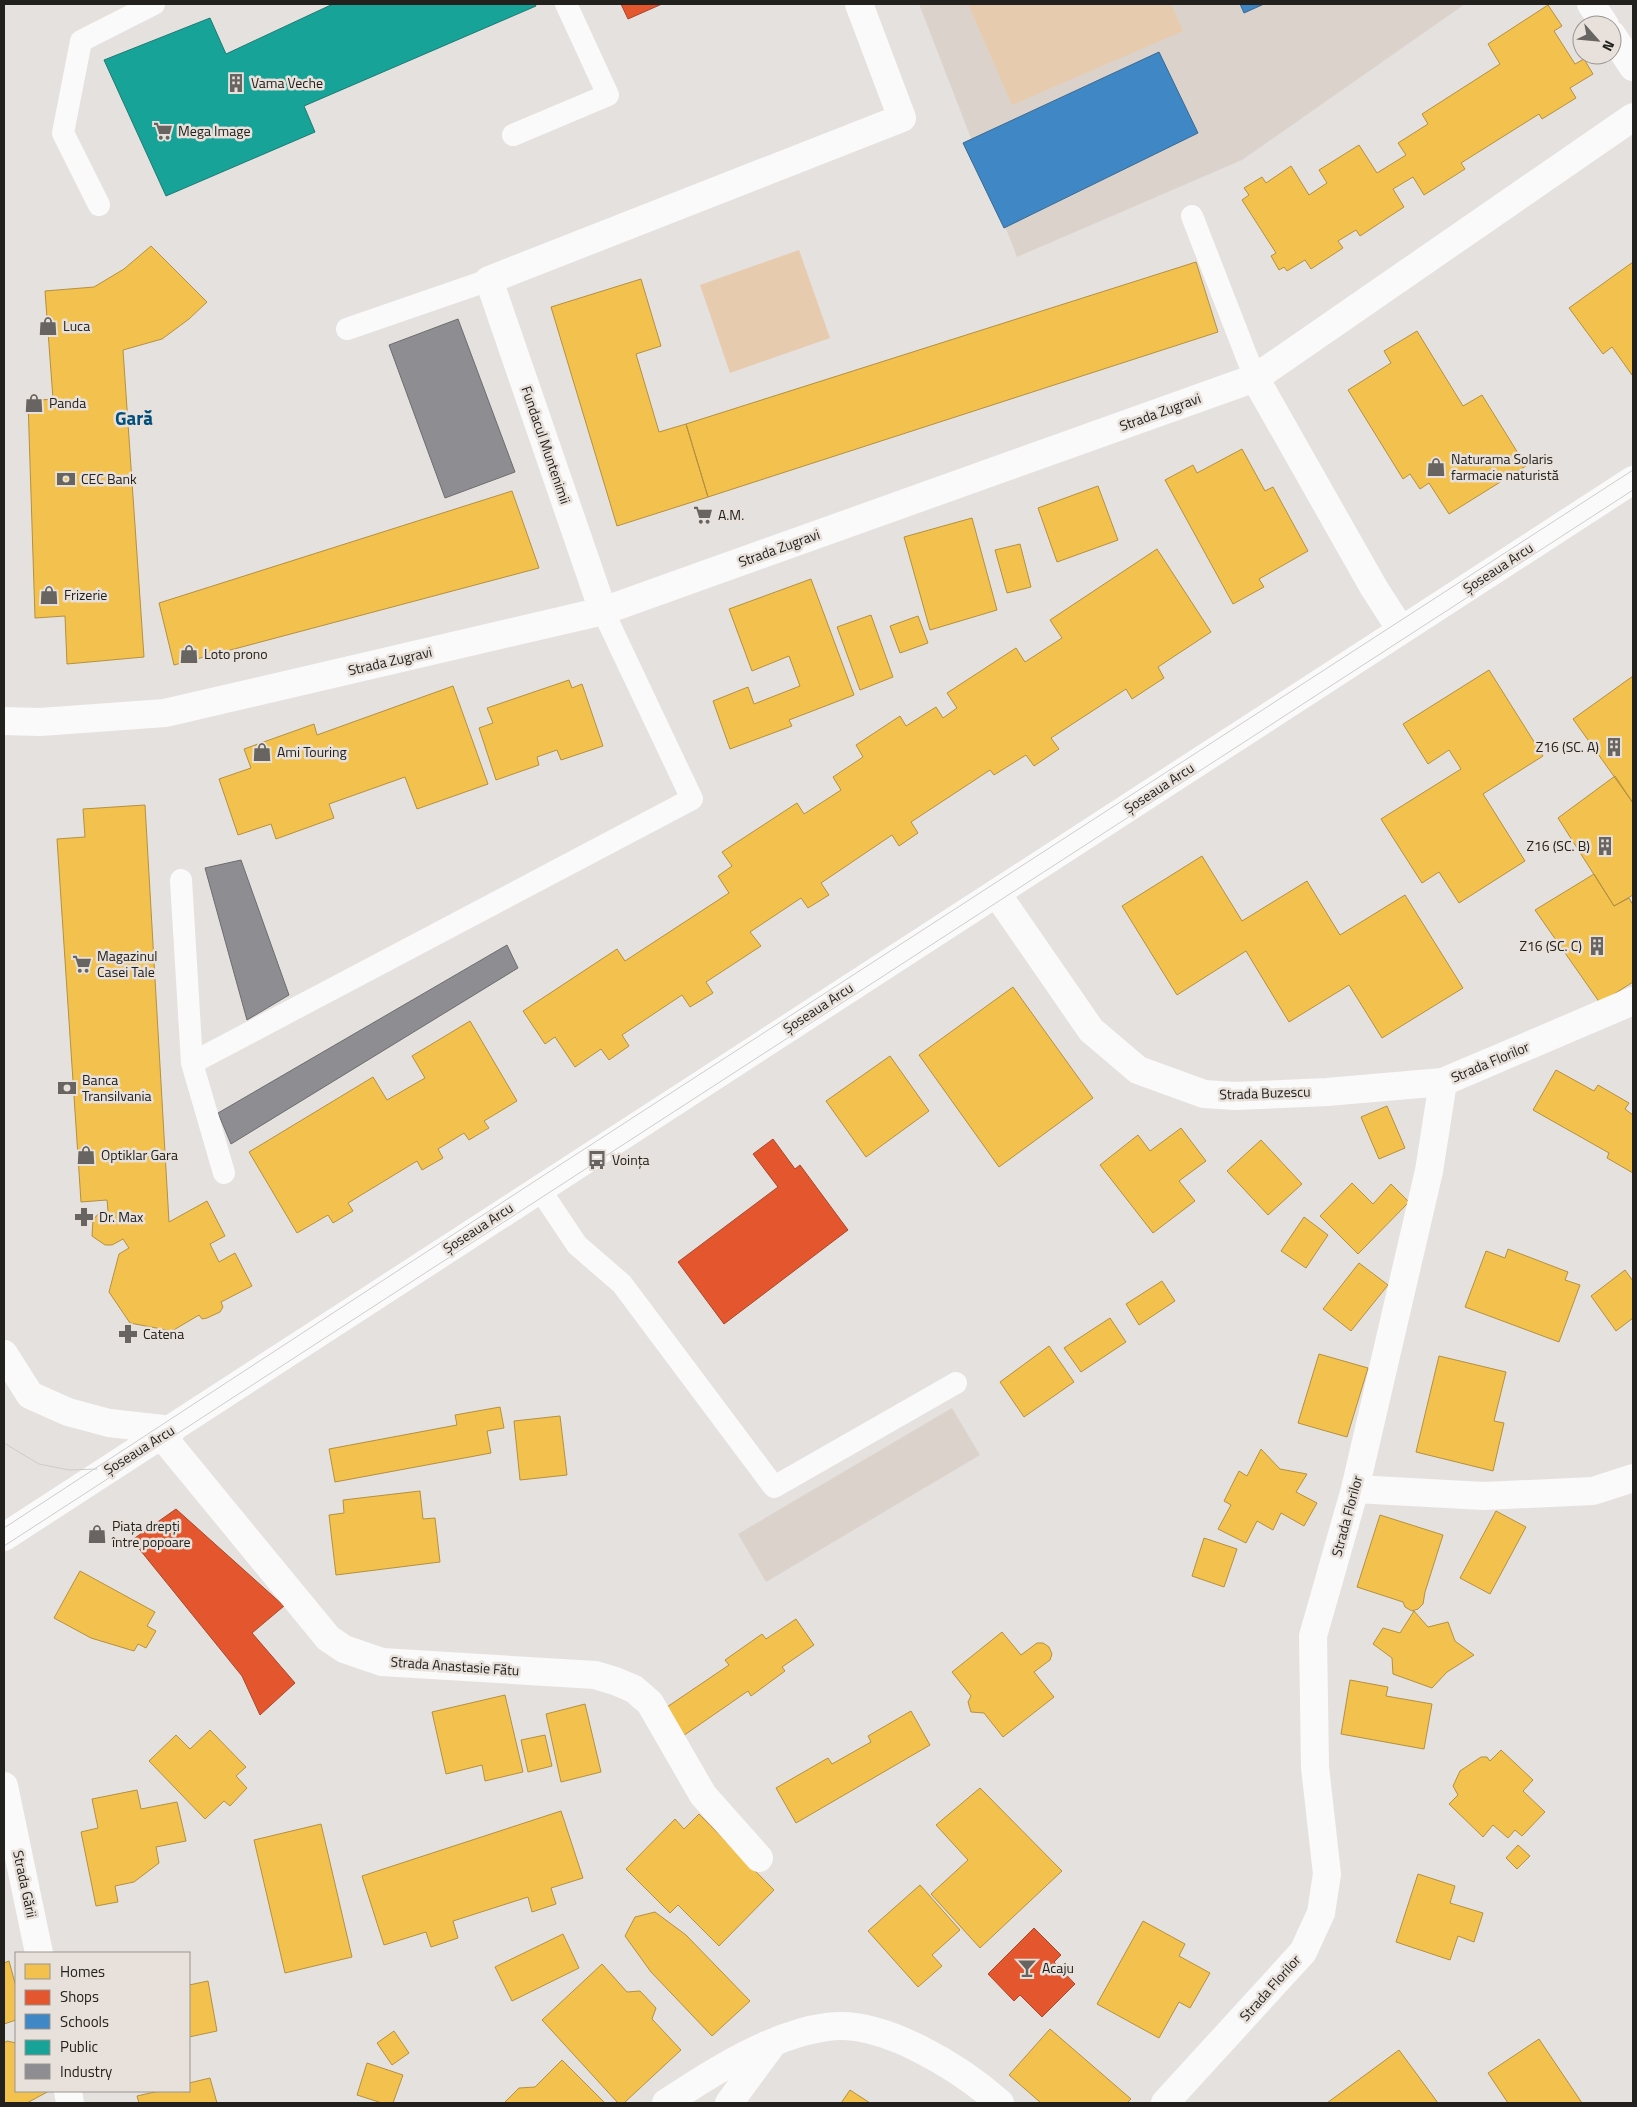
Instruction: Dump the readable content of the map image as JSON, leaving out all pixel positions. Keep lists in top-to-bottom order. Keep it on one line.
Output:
{"streets":{"street":["Strada Zugravi","Fundacul Muntenimii","Șoseaua Arcu","Strada Florilor","Strada Buzescu","Strada Anastasie Fătu","Strada Gării"]},"crossings":[["Strada Zugravi","Fundacul Muntenimii"],["Șoseaua Arcu","Strada Buzescu"],["Șoseaua Arcu","Strada Anastasie Fătu"],["Strada Florilor","Strada Buzescu"]],"districts":["Gară"],"places":{"building":["Vama Veche","Z16 (SC. A)","Z16 (SC. B)","Z16 (SC. C)"],"supermarket":["Mega Image","A.M.","Magazinul Casei Tale"],"shop":["Luca","Panda","Naturama Solaris farmacie naturistă","Frizerie","Loto prono","Ami Touring","Optiklar Gara","Piața drepți între popoare"],"bank":["CEC Bank","Banca Transilvania"],"bus stop":["Voința"],"pharmacy":["Dr. Max","Catena"],"bar":["Acaju"]},"legend":["Homes","Shops","Schools","Public","Industry"],"north":"bottom right"}
